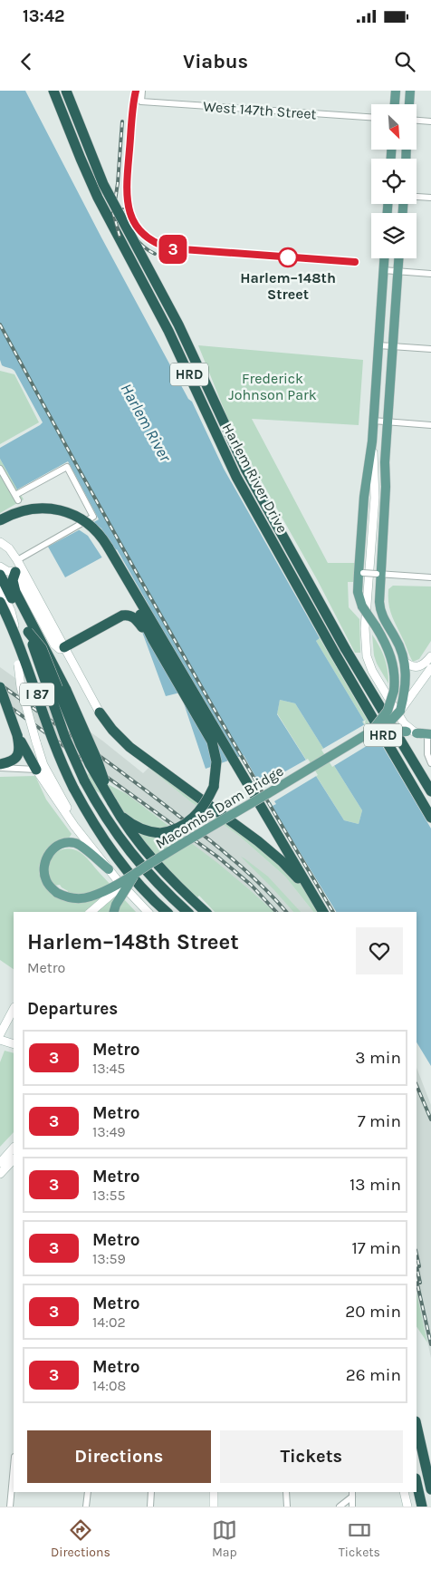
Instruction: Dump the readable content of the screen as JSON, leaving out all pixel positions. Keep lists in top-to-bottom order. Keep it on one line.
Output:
{"streets":{"highway":["HRD","Harlem River Drive","I 87"],"main road":["Macombs Dam Bridge"],"street":["West 147th Street"]},"water":["Harlem River"],"parks":["Frederick Johnson Park"],"places":["Harlem–148th Street"],"lines":["metro line 3"],"north":"bottom right","page":{"status":"13:42","header":"Viabus","on_map":"3","heading":[["Harlem–148th Street","Metro"],"Departures"],"list":[{"mark":"3","name":"Metro","note":"13:45","value":"3 min"},{"mark":"3","name":"Metro","note":"13:49","value":"7 min"},{"mark":"3","name":"Metro","note":"13:55","value":"13 min"},{"mark":"3","name":"Metro","note":"13:59","value":"17 min"},{"mark":"3","name":"Metro","note":"14:02","value":"20 min"},{"mark":"3","name":"Metro","note":"14:08","value":"26 min"}],"buttons":["Directions","Tickets"],"tabs":["Directions","Map","Tickets"]}}
